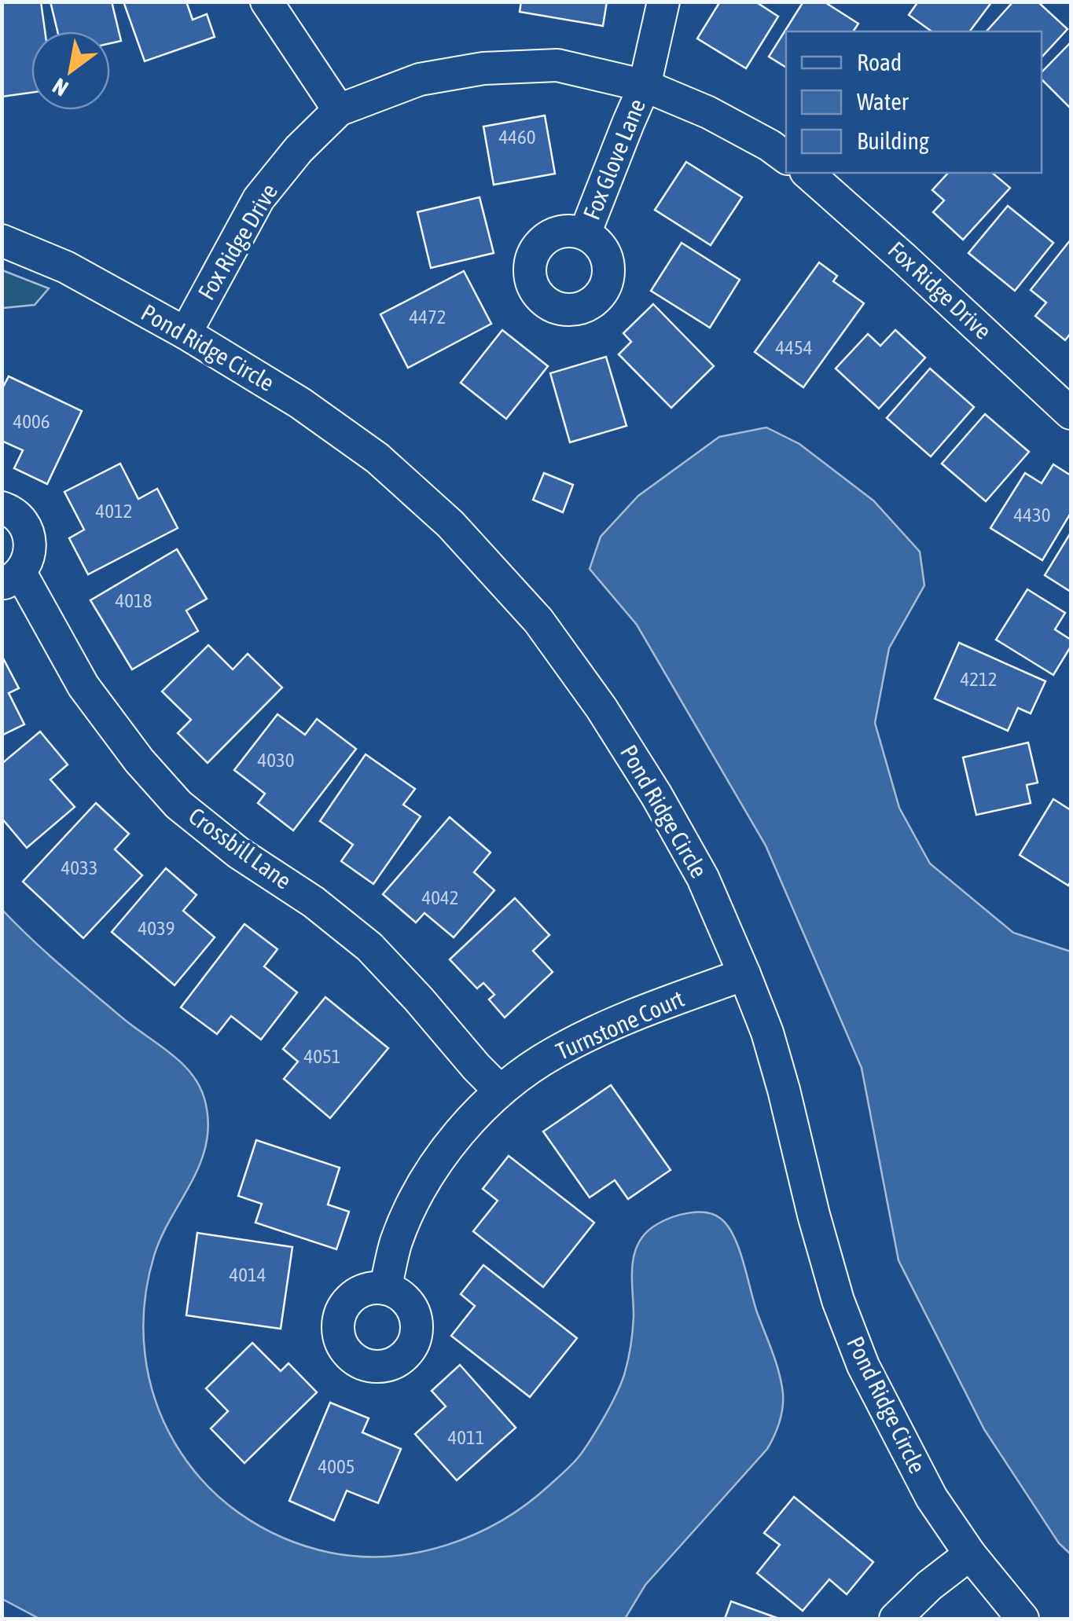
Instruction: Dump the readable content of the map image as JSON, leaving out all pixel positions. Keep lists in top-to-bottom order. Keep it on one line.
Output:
{"streets":{"street":["Fox Glove Lane","Fox Ridge Drive","Pond Ridge Circle","Crossbill Lane","Turnstone Court"]},"crossings":[["Fox Glove Lane","Fox Ridge Drive"],["Fox Ridge Drive","Pond Ridge Circle"],["Pond Ridge Circle","Turnstone Court"],["Crossbill Lane","Turnstone Court"]],"house_numbers":["4460","4472","4454","4006","4012","4430","4018","4212","4030","4033","4042","4039","4051","4014","4011","4005"],"legend":["Road","Water","Building"],"north":"bottom left"}
